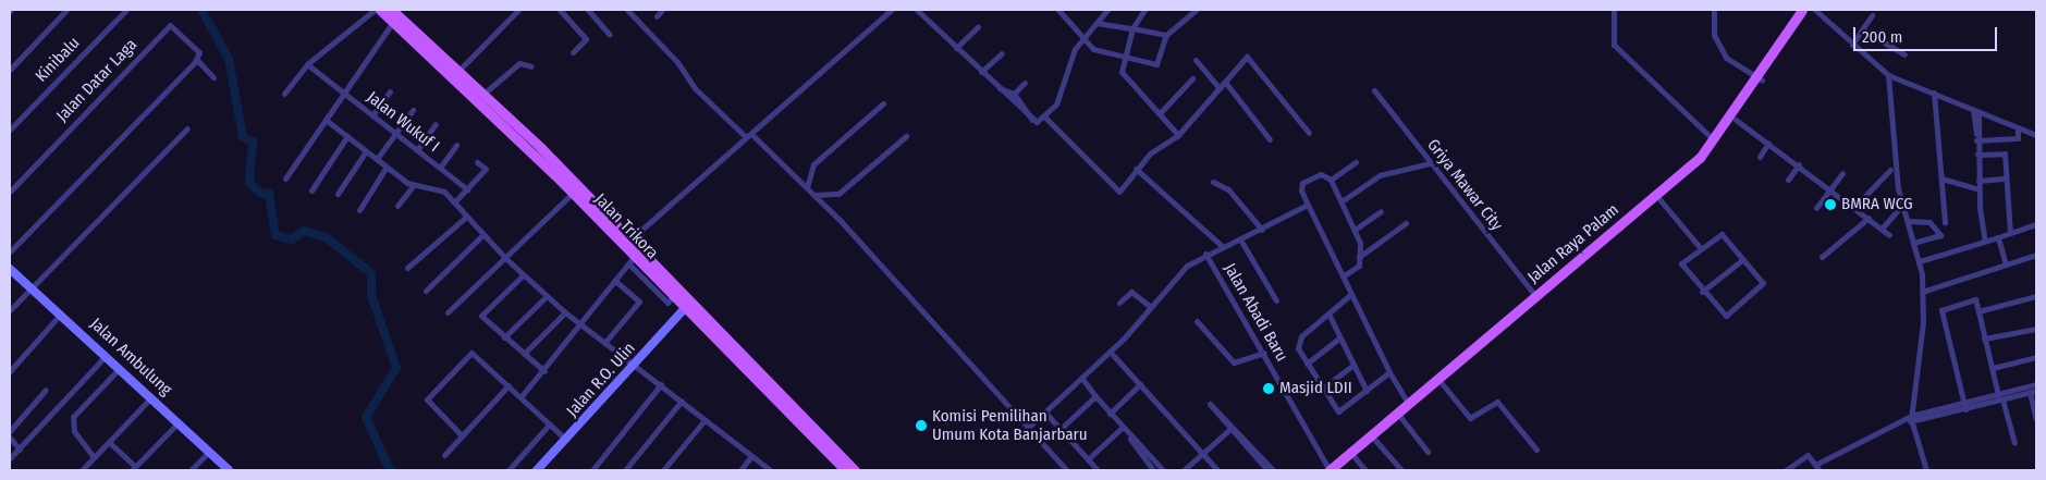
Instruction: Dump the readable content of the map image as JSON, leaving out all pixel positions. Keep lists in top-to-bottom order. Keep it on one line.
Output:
{"streets":{"main road":["Jalan Trikora","Jalan Raya Palam"],"street":["Kinibalu","Jalan Datar Laga","Jalan Wukuf I","Griya Mawar City","Jalan Abadi Baru","Jalan Ambulung","Jalan R.O. Ulin"]},"crossings":[["Griya Mawar City","Jalan Raya Palam"],["Jalan Trikora","Jalan R.O. Ulin"],["Jalan Raya Palam","Jalan Abadi Baru"]],"places":["BMRA WCG","Masjid LDII","Komisi Pemilihan Umum Kota Banjarbaru"],"scale_bar":"200 m"}
